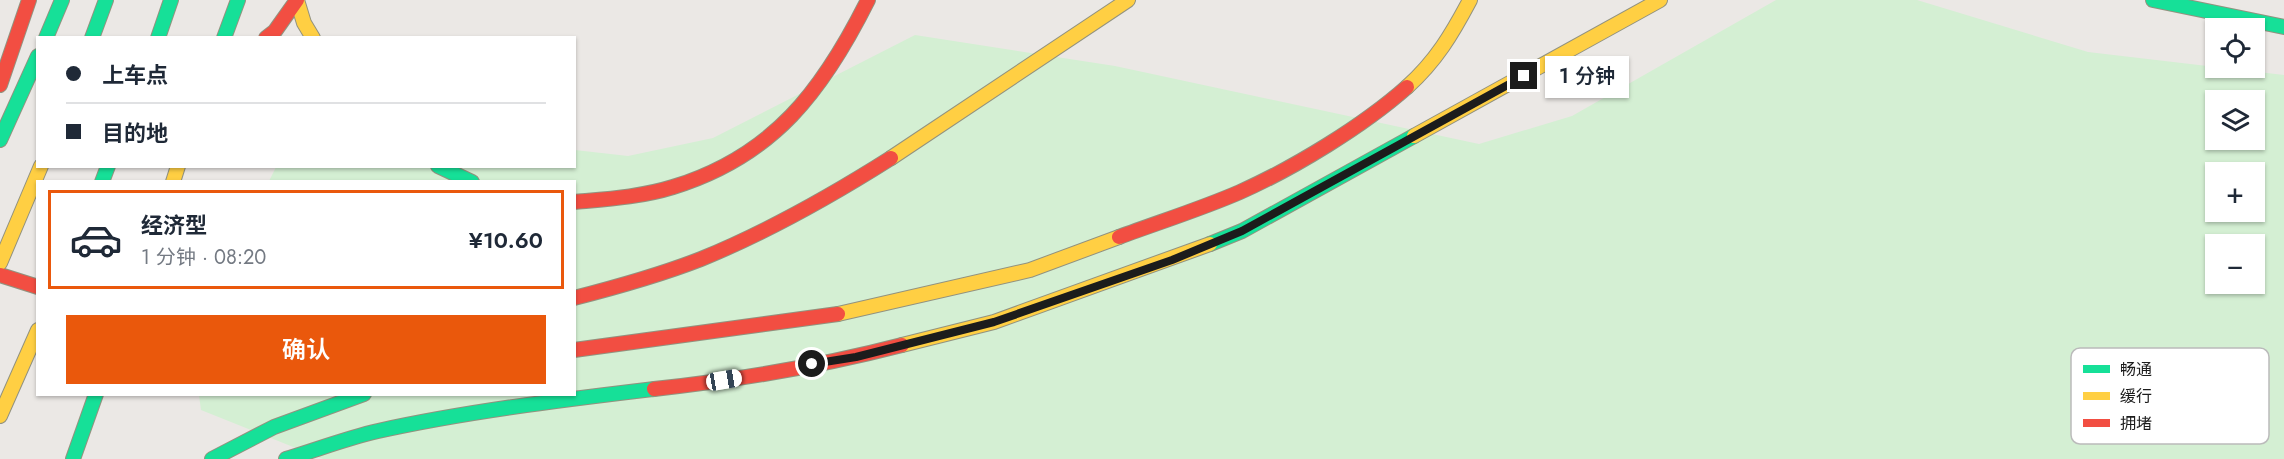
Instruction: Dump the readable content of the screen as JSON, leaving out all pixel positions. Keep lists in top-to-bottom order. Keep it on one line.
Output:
{"legend":["畅通","缓行","拥堵"],"page":{"map_buttons":["+","−"],"banner":["上车点","目的地"],"bubble":"1 分钟","list":[{"name":"经济型","note":"1 分钟 · 08:20","value":"¥10.60"}],"buttons":"确认"}}
